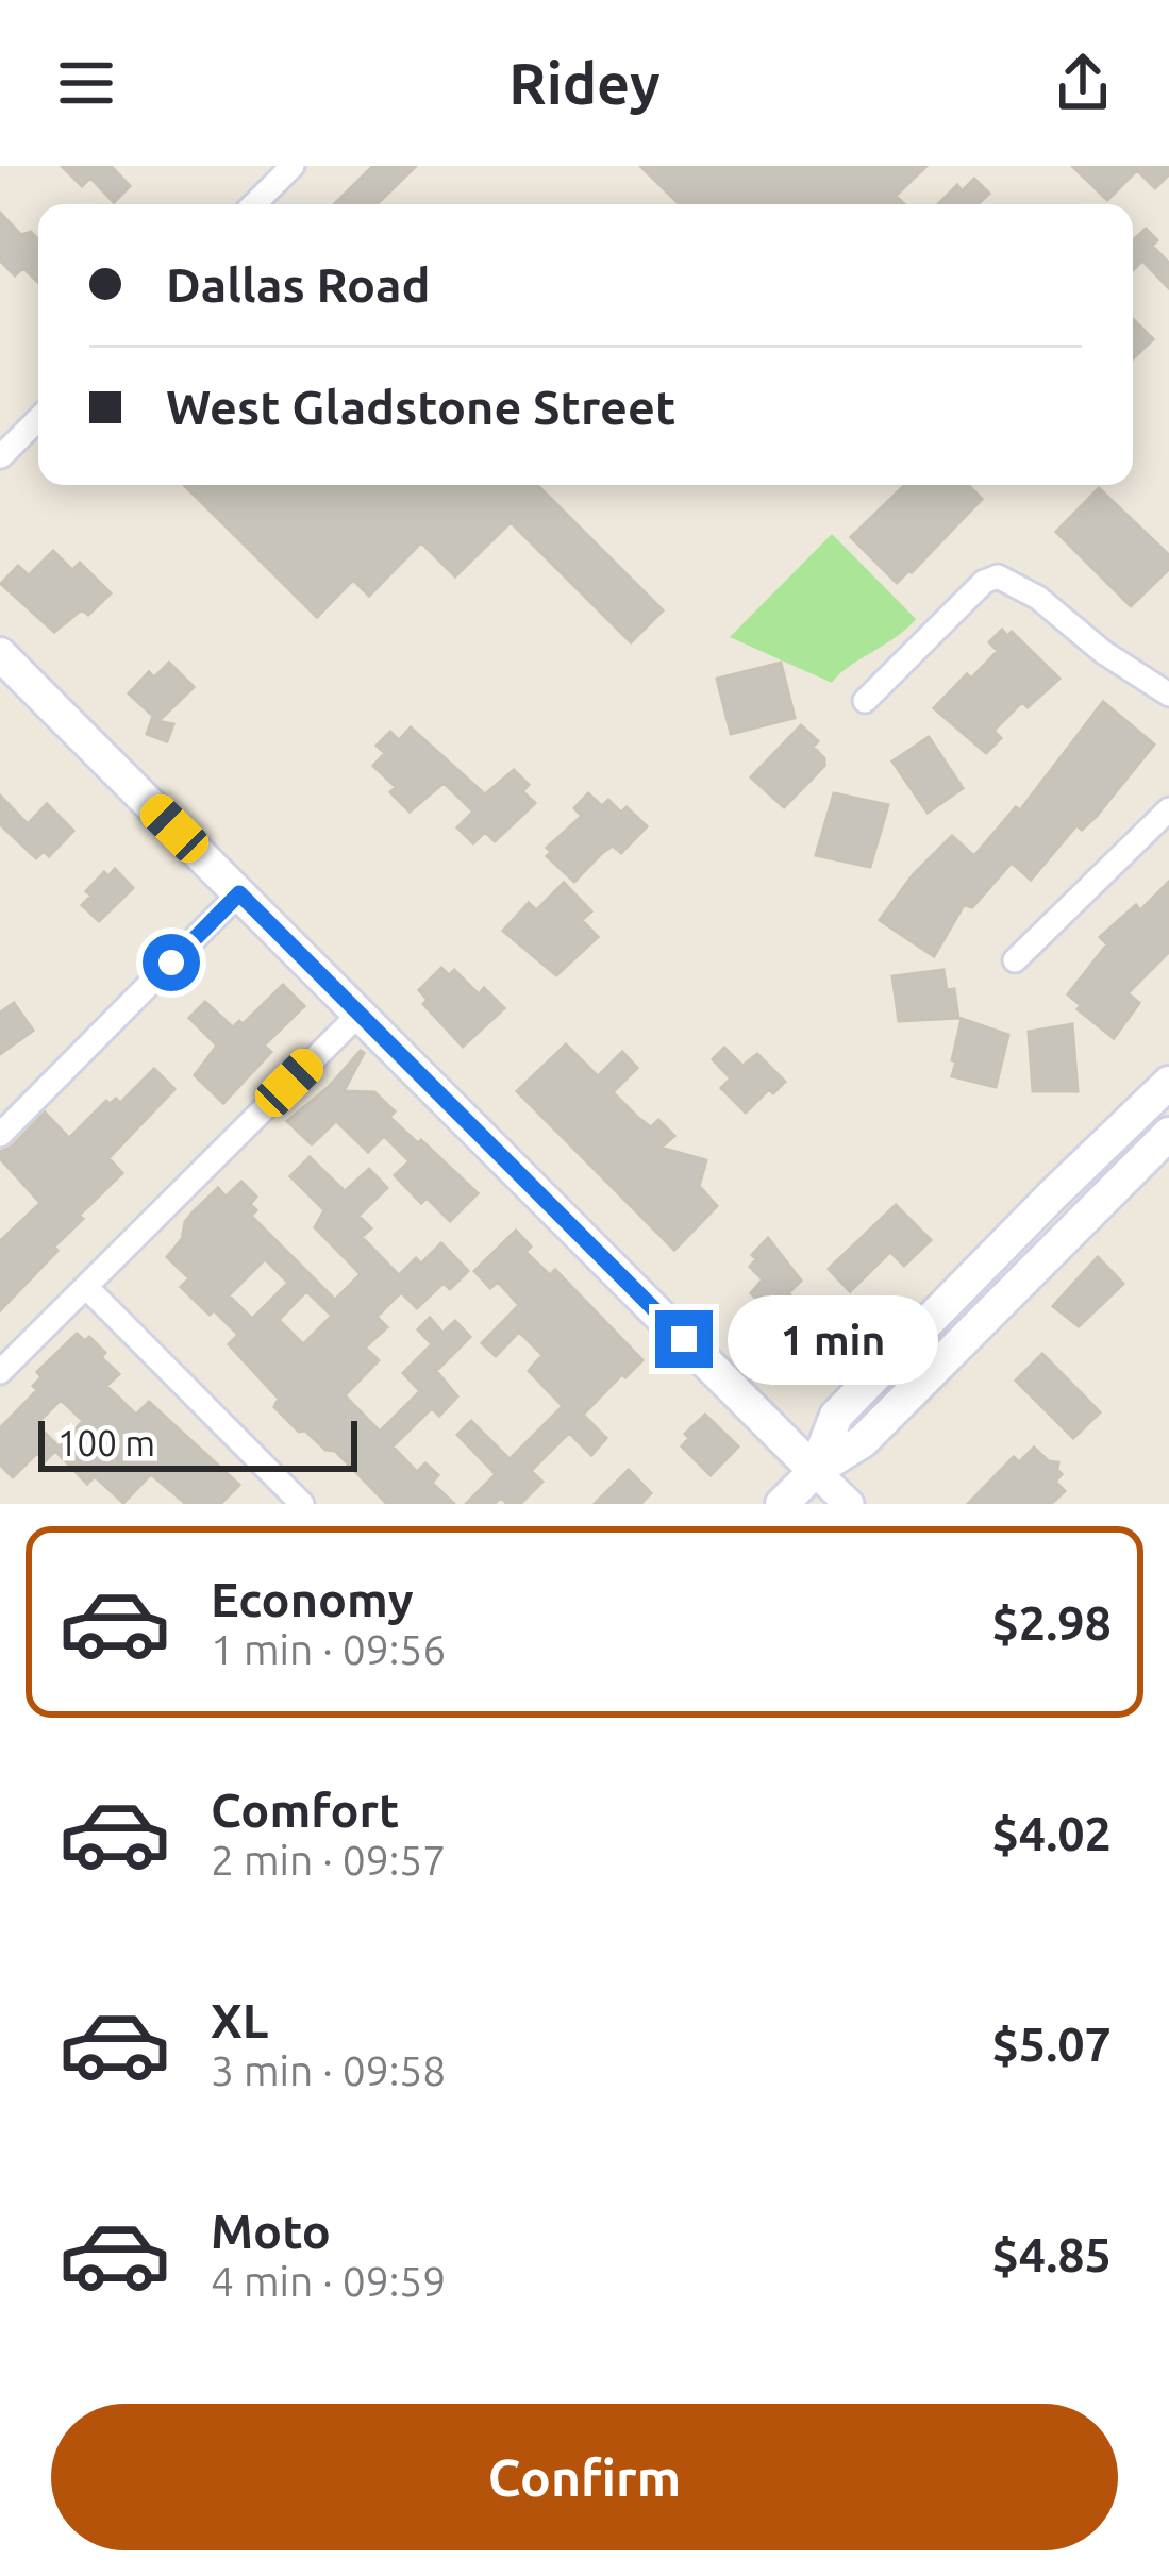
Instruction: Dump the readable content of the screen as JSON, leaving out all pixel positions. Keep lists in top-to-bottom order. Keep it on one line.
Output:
{"scale_bar":"100 m","page":{"header":"Ridey","banner":["Dallas Road","West Gladstone Street"],"bubble":"1 min","scale":"100 m","list":[{"name":"Economy","note":"1 min · 09:56","value":"$2.98"},{"name":"Comfort","note":"2 min · 09:57","value":"$4.02"},{"name":"XL","note":"3 min · 09:58","value":"$5.07"},{"name":"Moto","note":"4 min · 09:59","value":"$4.85"}],"buttons":"Confirm"}}
